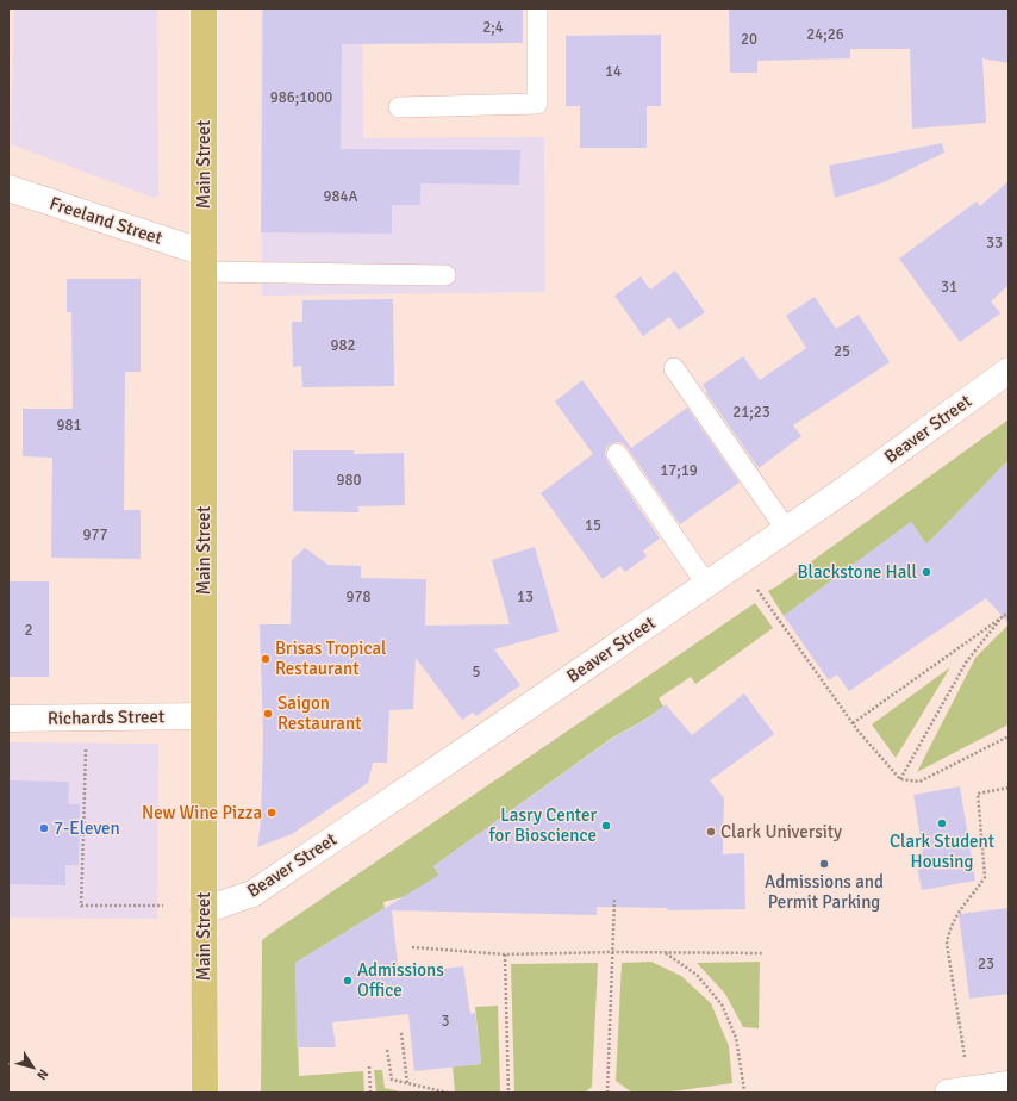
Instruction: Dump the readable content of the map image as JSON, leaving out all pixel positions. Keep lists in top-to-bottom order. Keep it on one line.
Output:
{"streets":{"main road":["Main Street"],"street":["Freeland Street","Beaver Street","Richards Street"]},"crossings":[["Main Street","Freeland Street"],["Main Street","Beaver Street"],["Main Street","Richards Street"]],"places":["Blackstone Hall","Brisas Tropical Restaurant","Saigon Restaurant","New Wine Pizza","Clark Student Housing","Lasry Center for Bioscience","7-Eleven","Clark University","Admissions and Permit Parking","Admissions Office"],"house_numbers":["2;4","24;26","20","14","986;1000","984A","33","31","982","25","21;23","981","17;19","980","15","977","978","13","2","5","23","3"],"north":"bottom right"}
